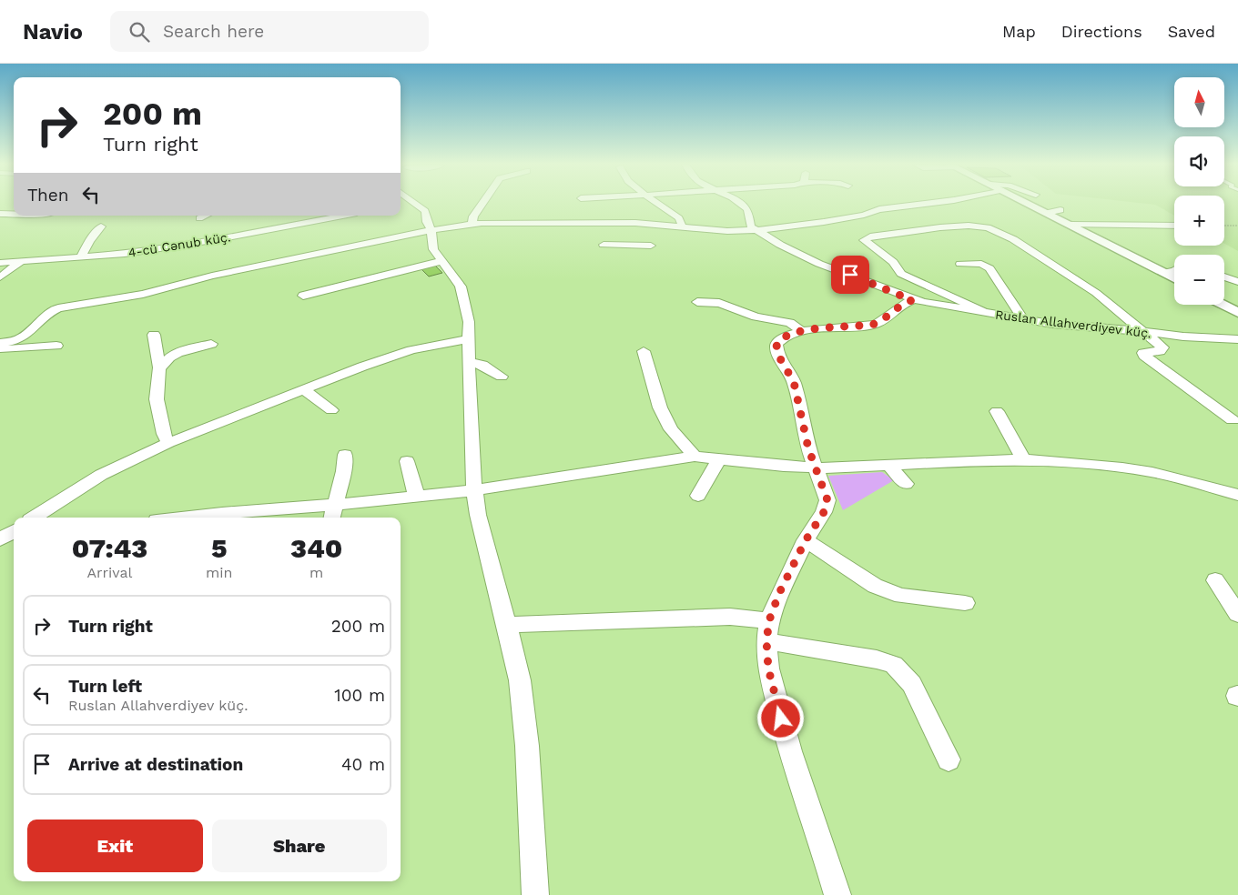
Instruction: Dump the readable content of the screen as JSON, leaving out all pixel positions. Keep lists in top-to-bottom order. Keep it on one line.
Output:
{"streets":{"street":["4-cü Cənub küç.","Ruslan Allahverdiyev küç."]},"north":"top","page":{"header":"Navio","search":"Search here","nav":["Map","Directions","Saved"],"map_buttons":["+","−"],"turn":["200 m","Turn right"],"then":"Then","eta":["07:43","Arrival","5","min","340","m"],"list":[{"name":"Turn right","value":"200 m"},{"name":"Turn left","note":"Ruslan Allahverdiyev küç.","value":"100 m"},{"name":"Arrive at destination","value":"40 m"}],"buttons":["Exit","Share"]}}
